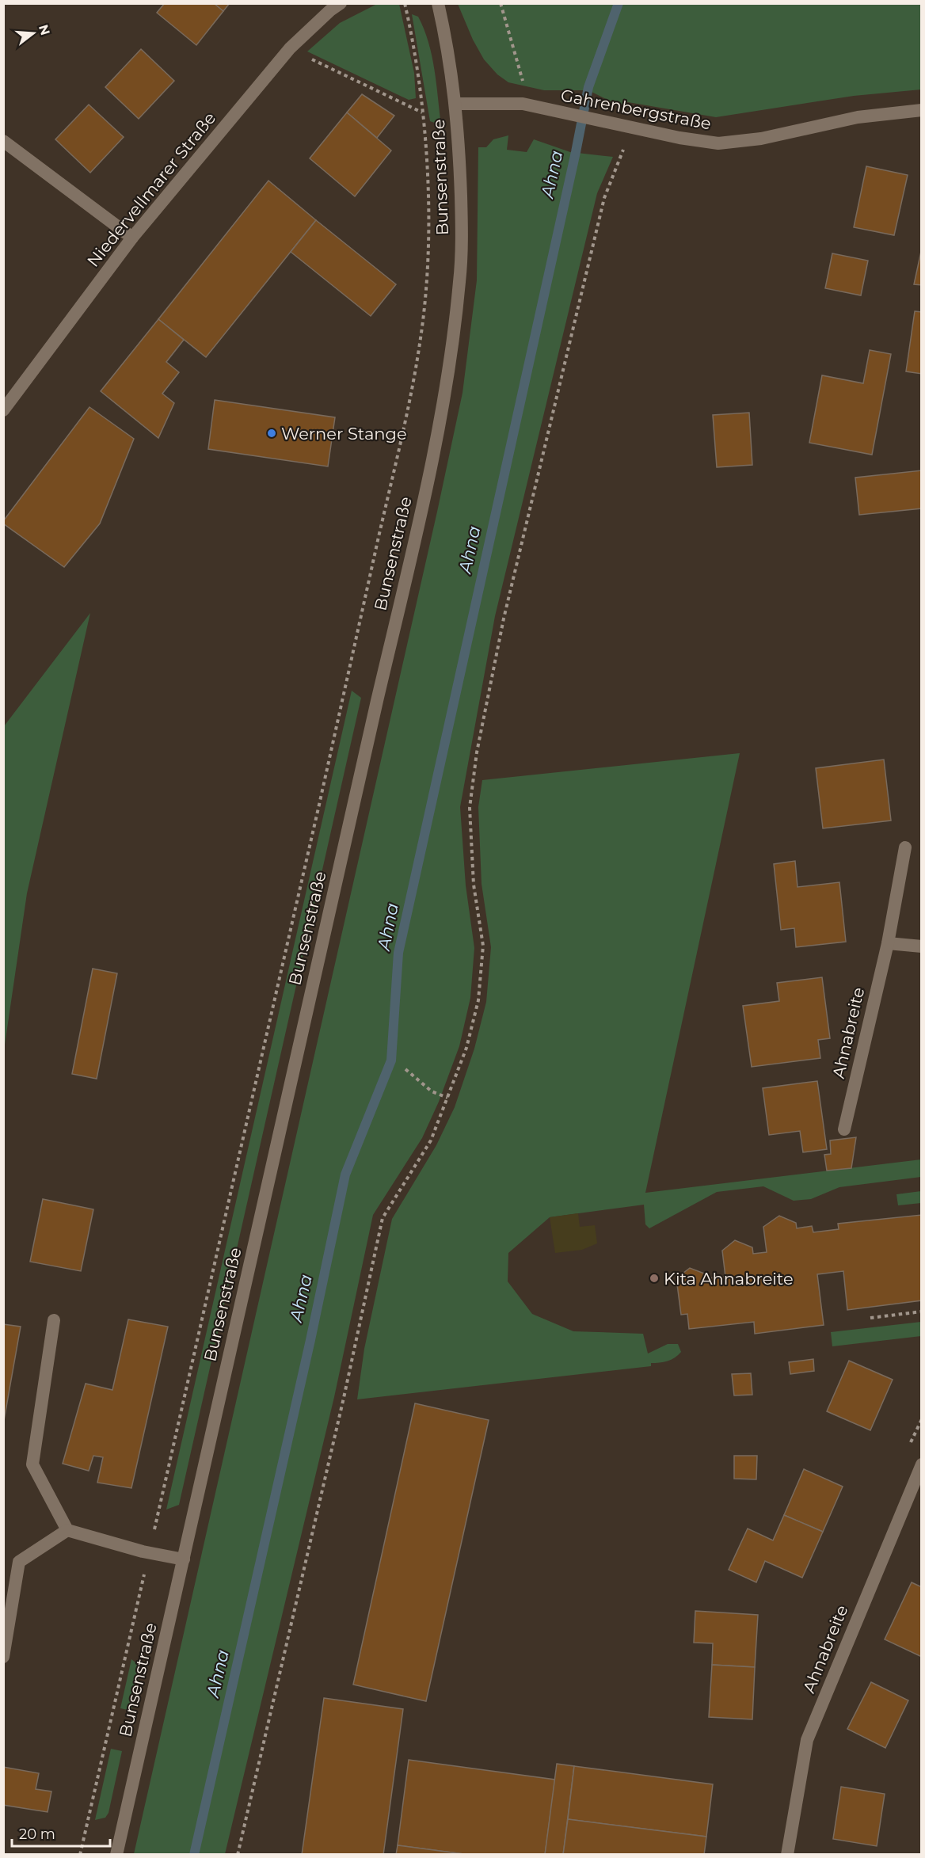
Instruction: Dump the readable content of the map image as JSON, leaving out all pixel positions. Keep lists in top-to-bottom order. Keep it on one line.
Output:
{"streets":{"street":["Gahrenbergstraße","Bunsenstraße","Niedervellmarer Straße","Ahnabreite"]},"crossings":[["Gahrenbergstraße","Bunsenstraße"]],"water":["Ahna"],"places":["Werner Stange","Kita Ahnabreite"],"scale_bar":"20 m","north":"right"}
